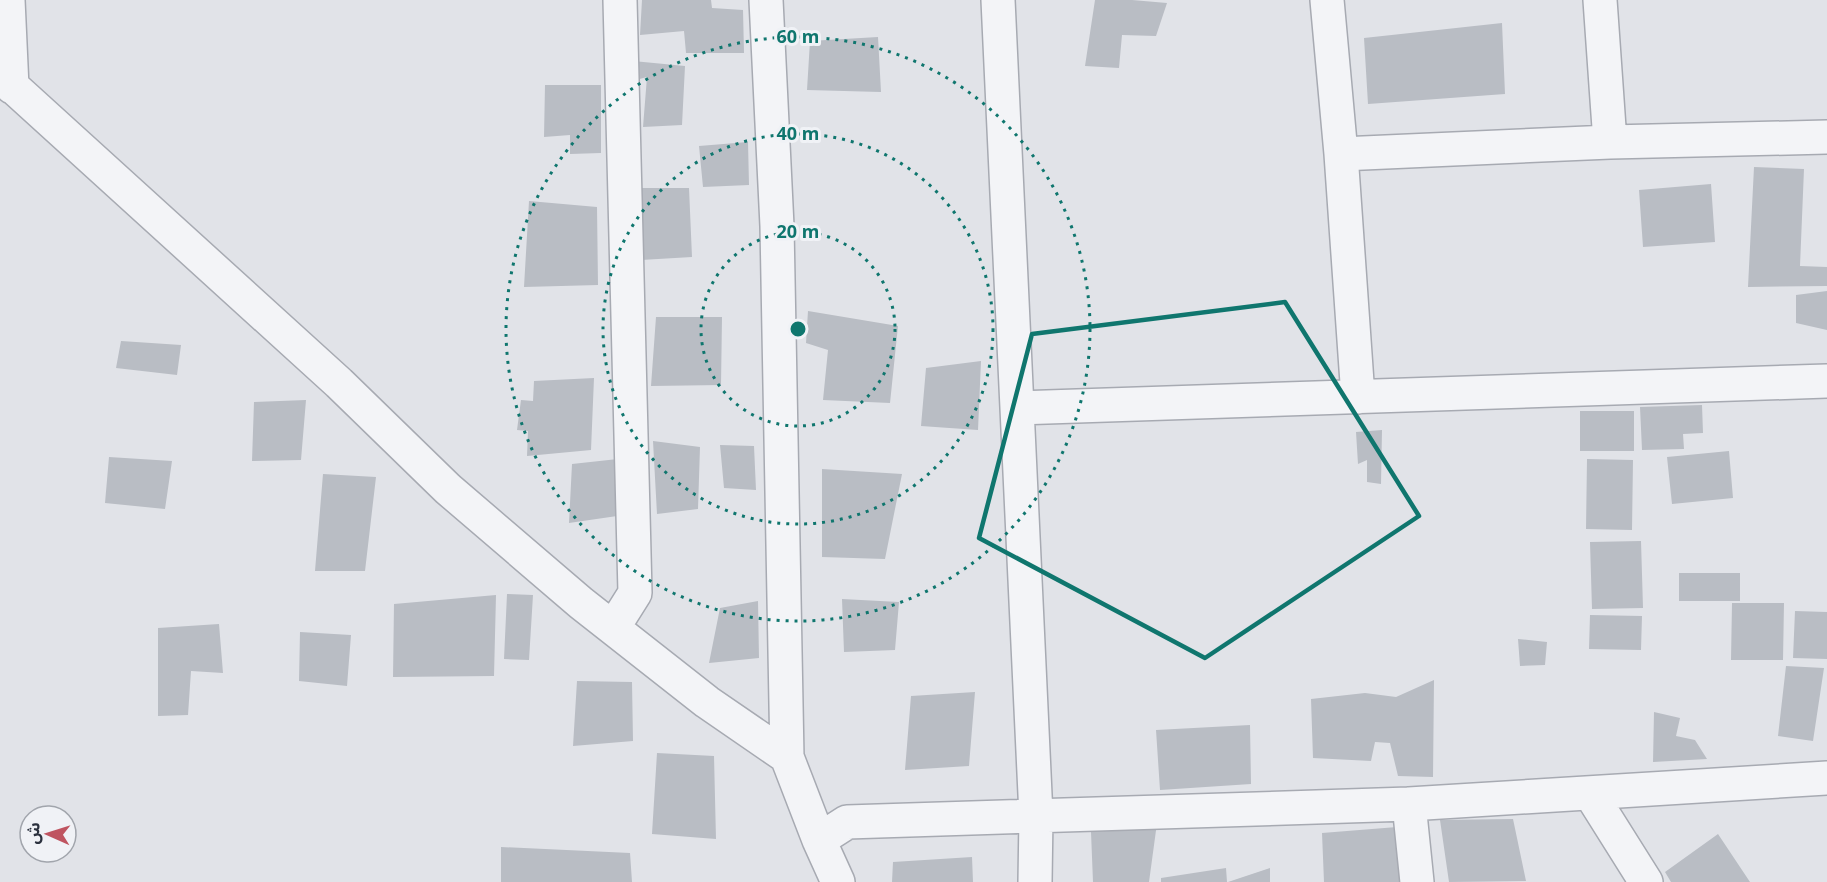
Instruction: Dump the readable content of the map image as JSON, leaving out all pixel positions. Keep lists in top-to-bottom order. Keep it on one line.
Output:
{"north":"left","rings":["60 m","40 m","20 m"]}
